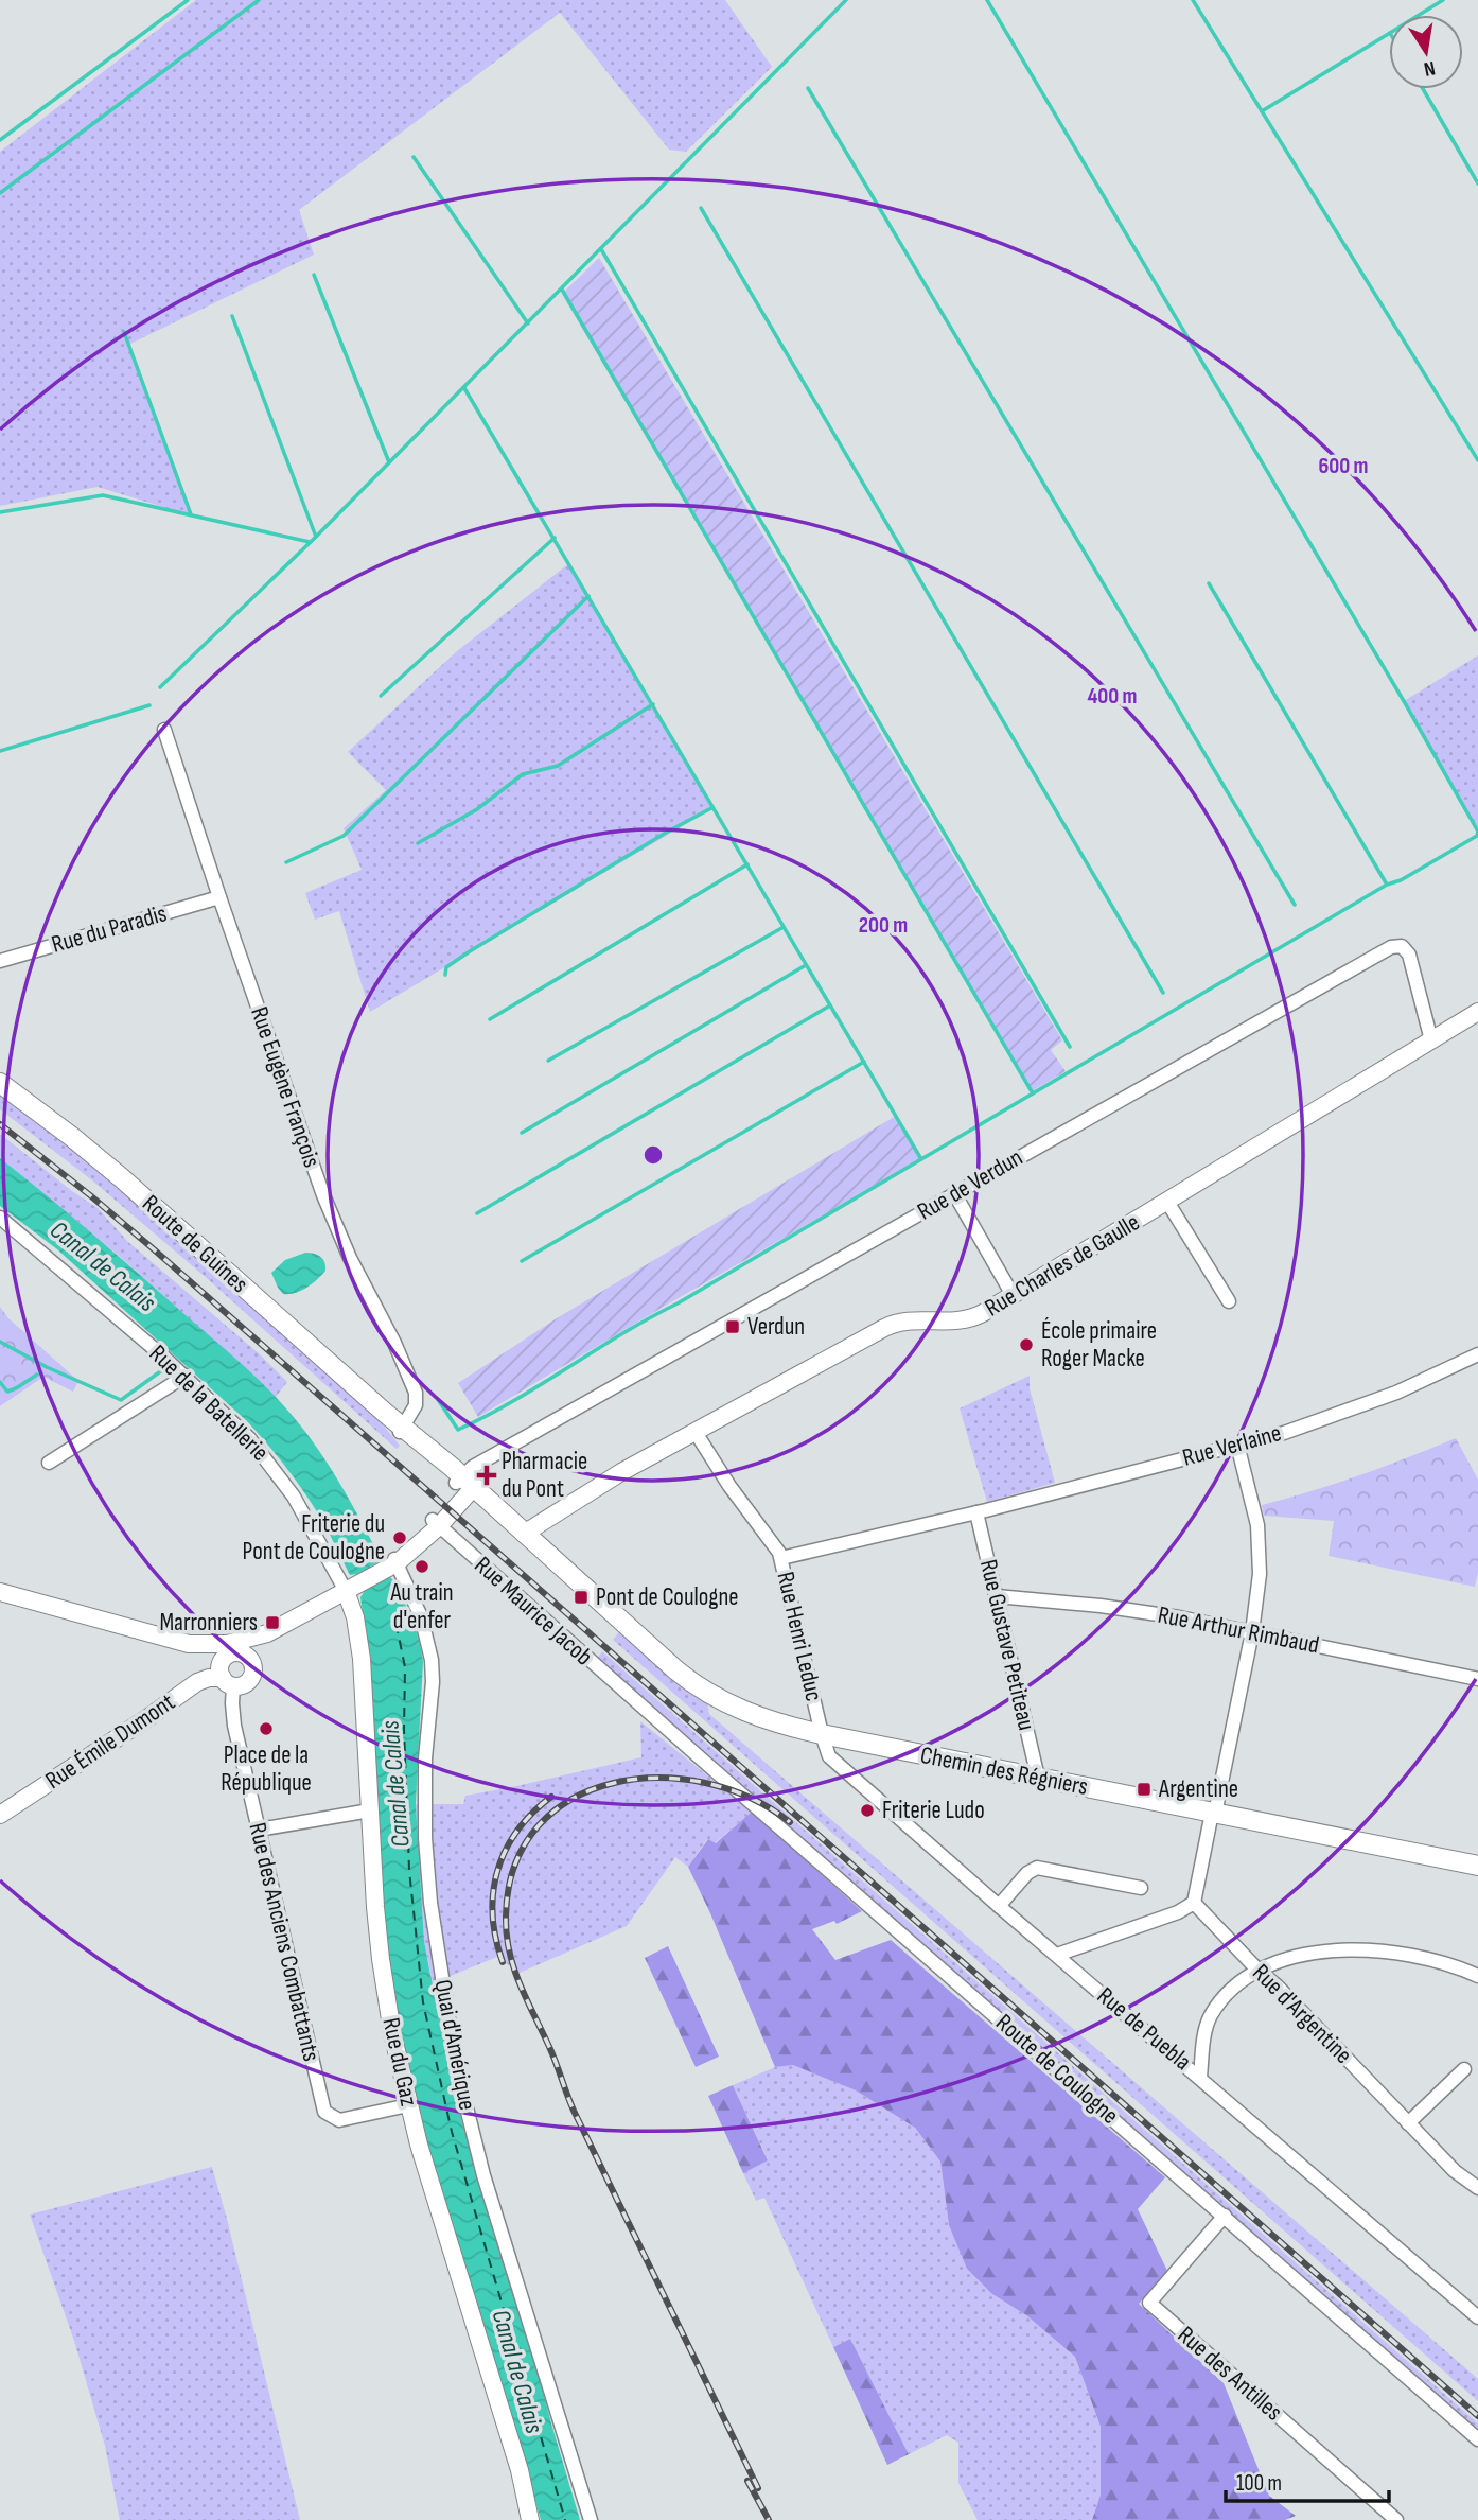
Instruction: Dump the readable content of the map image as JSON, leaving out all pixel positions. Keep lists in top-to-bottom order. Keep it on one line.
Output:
{"streets":{"main road":["Route de Guînes","Chemin des Régniers"],"street":["Rue du Paradis","Rue Eugène François","Rue de Verdun","Rue Charles de Gaulle","Rue de la Batellerie","Rue Verlaine","Rue Maurice Jacob","Rue Arthur Rimbaud","Rue Henri Leduc","Rue Gustave Petiteau","Rue Émile Dumont","Rue des Anciens Combattants","Rue d'Argentine","Rue de Puebla","Quai d'Amérique","Rue du Gaz","Route de Coulogne","Rue des Antilles"]},"crossings":[["Rue du Paradis","Rue Eugène François"],["Rue Eugène François","Route de Guînes"],["Rue de Verdun","Route de Guînes"],["Rue de Verdun","Rue Charles de Gaulle"],["Rue de Verdun","Chemin des Régniers"],["Route de Guînes","Chemin des Régniers"],["Rue Charles de Gaulle","Rue Henri Leduc"],["Rue Charles de Gaulle","Chemin des Régniers"],["Rue de la Batellerie","Rue du Gaz"],["Rue Verlaine","Rue Henri Leduc"],["Rue Verlaine","Rue Gustave Petiteau"],["Rue Maurice Jacob","Route de Coulogne"],["Rue Arthur Rimbaud","Rue Gustave Petiteau"],["Rue Henri Leduc","Chemin des Régniers"],["Rue Henri Leduc","Rue de Puebla"],["Rue Gustave Petiteau","Chemin des Régniers"],["Rue Émile Dumont","Rue des Anciens Combattants"],["Chemin des Régniers","Rue de Puebla"],["Rue des Anciens Combattants","Rue du Gaz"],["Route de Coulogne","Rue des Antilles"]],"water":["Canal de Calais"],"places":{"transit":["Verdun","Pont de Coulogne","Marronniers","Argentine"],"other":["École primaire Roger Macke","Friterie du Pont de Coulogne","Au train d'enfer","Place de la République","Friterie Ludo"],"health":["Pharmacie du Pont"]},"scale_bar":"100 m","north":"bottom","rings":["600 m","400 m","200 m"]}
